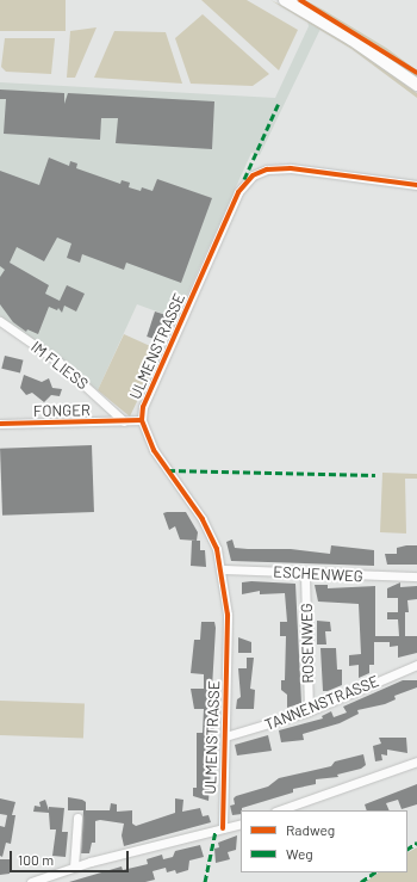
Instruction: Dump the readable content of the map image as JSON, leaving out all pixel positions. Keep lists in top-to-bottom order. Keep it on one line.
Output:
{"streets":{"street":["ULMENSTRASSE","IM FLIESS","FONGER","ESCHENWEG","ROSENWEG","TANNENSTRASSE"]},"crossings":[["ULMENSTRASSE","ESCHENWEG"],["ULMENSTRASSE","TANNENSTRASSE"],["IM FLIESS","FONGER"],["ESCHENWEG","ROSENWEG"],["ROSENWEG","TANNENSTRASSE"]],"legend":["Radweg","Weg"],"scale_bar":"100 m"}
